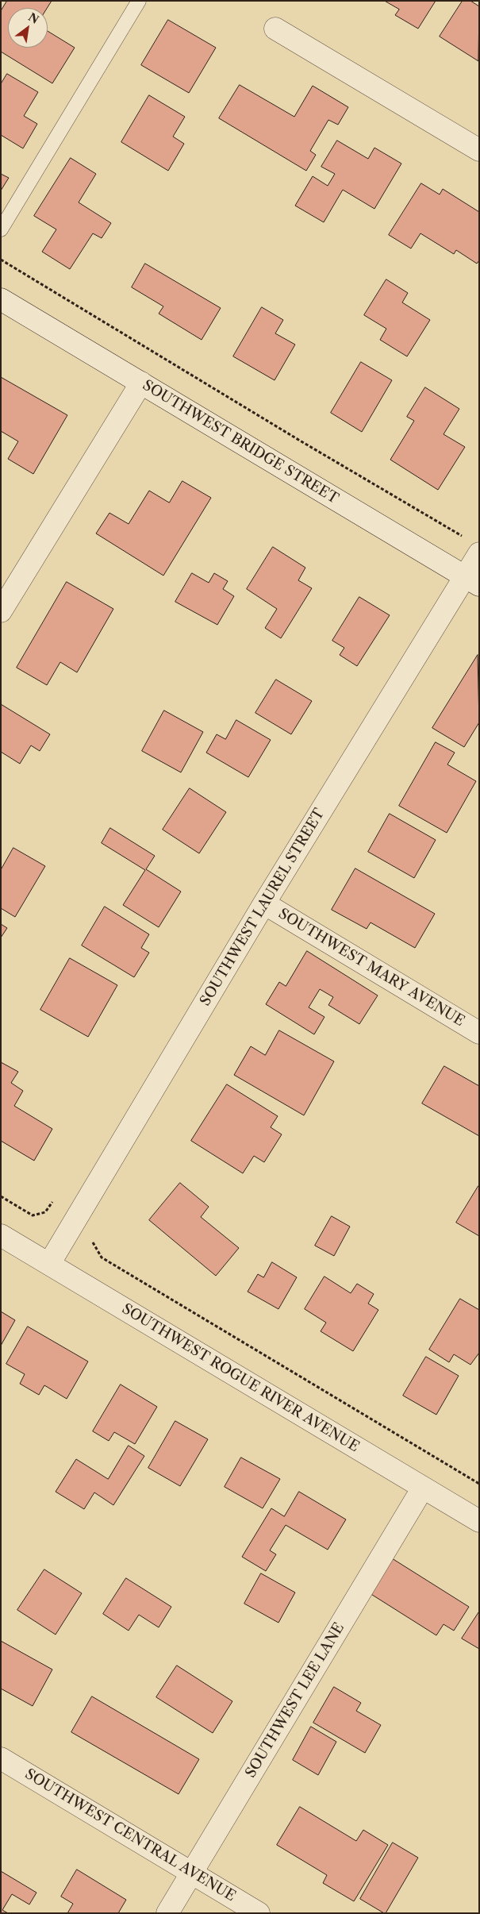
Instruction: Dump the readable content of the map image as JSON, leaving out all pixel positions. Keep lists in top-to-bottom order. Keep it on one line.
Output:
{"streets":{"street":["SOUTHWEST BRIDGE STREET","SOUTHWEST LAUREL STREET","SOUTHWEST MARY AVENUE","SOUTHWEST ROGUE RIVER AVENUE","SOUTHWEST LEE LANE","SOUTHWEST CENTRAL AVENUE"]},"crossings":[["SOUTHWEST BRIDGE STREET","SOUTHWEST LAUREL STREET"],["SOUTHWEST LAUREL STREET","SOUTHWEST MARY AVENUE"],["SOUTHWEST LAUREL STREET","SOUTHWEST ROGUE RIVER AVENUE"],["SOUTHWEST ROGUE RIVER AVENUE","SOUTHWEST LEE LANE"],["SOUTHWEST LEE LANE","SOUTHWEST CENTRAL AVENUE"]],"north":"top right"}
